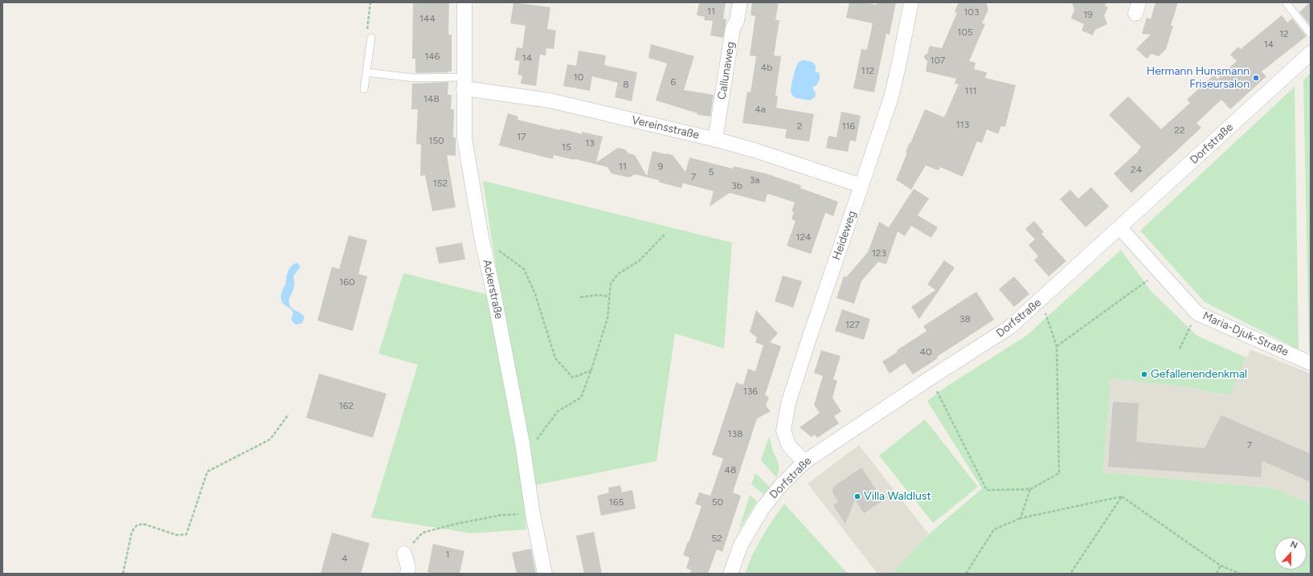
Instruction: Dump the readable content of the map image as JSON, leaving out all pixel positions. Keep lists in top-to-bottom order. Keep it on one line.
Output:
{"streets":{"street":["Callunaweg","Vereinsstraße","Dorfstraße","Heideweg","Ackerstraße","Maria-Djuk-Straße"]},"crossings":[["Callunaweg","Vereinsstraße"],["Vereinsstraße","Heideweg"],["Vereinsstraße","Ackerstraße"],["Dorfstraße","Heideweg"],["Dorfstraße","Maria-Djuk-Straße"]],"places":["Hermann Hunsmann Friseursalon","Gefallenendenkmal","Villa Waldlust"],"house_numbers":["11","103","19","144","105","12","14","146","14","107","4b","112","10","6","8","111","148","4a","113","2","116","22","17","150","13","15","11","9","24","5","7","3a","152","3b","124","123","160","38","127","40","136","162","138","7","48","165","50","52","1","4"],"north":"top"}
